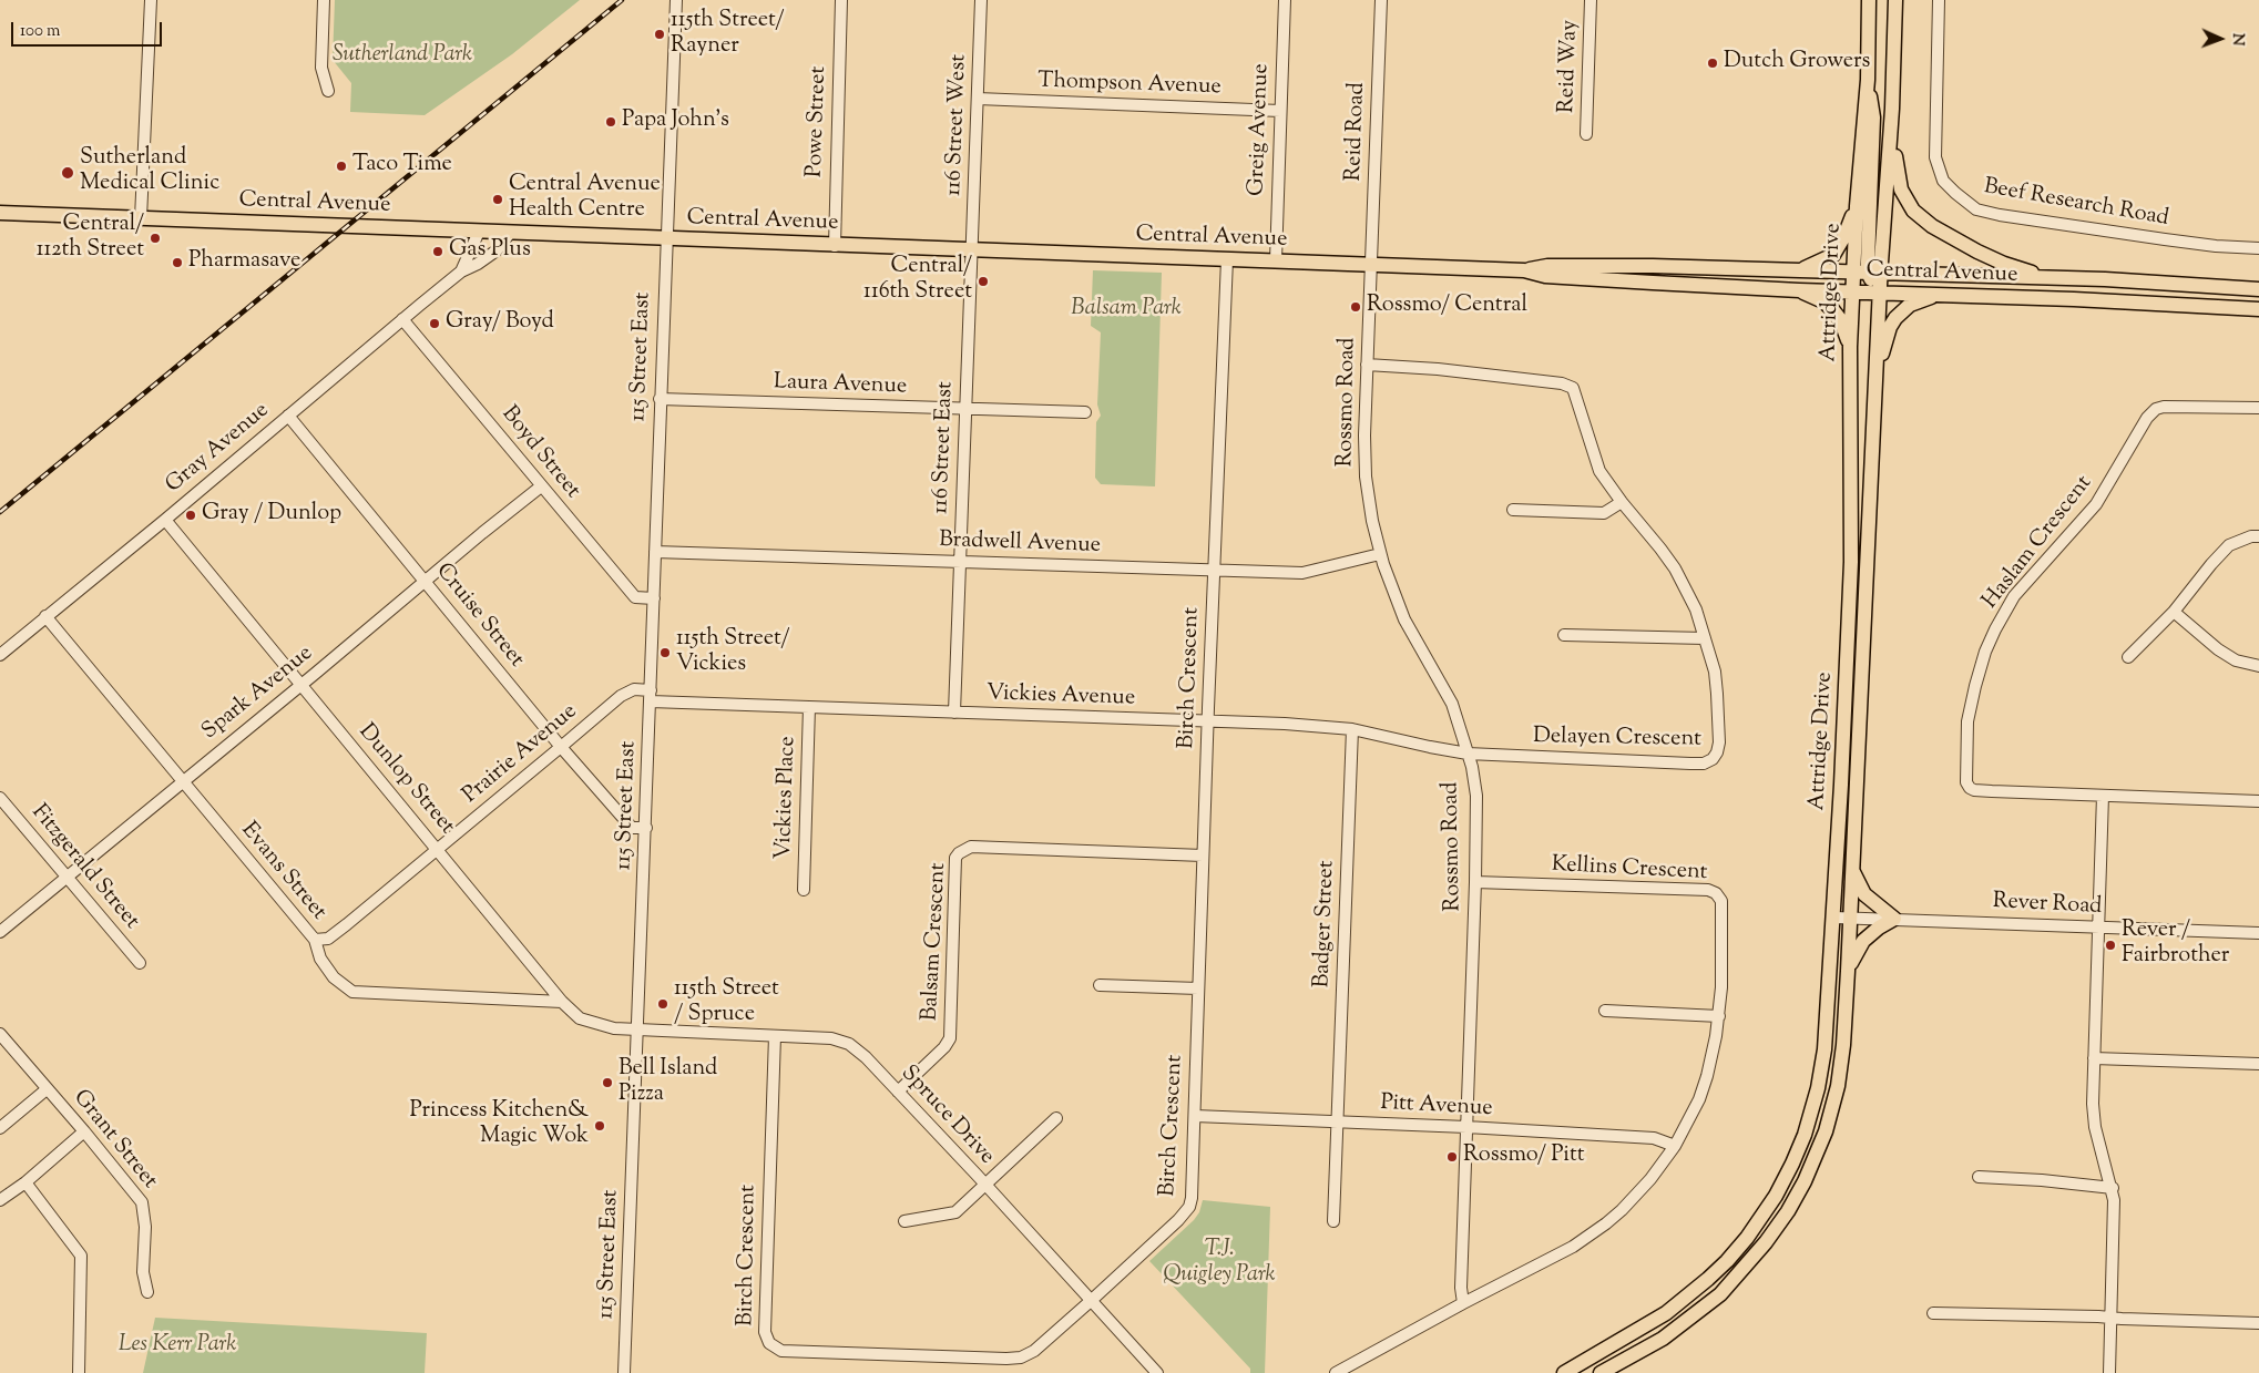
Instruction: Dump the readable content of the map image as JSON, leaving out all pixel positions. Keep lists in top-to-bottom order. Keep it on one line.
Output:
{"streets":{"main road":["Central Avenue","Attridge Drive"],"street":["Reid Way","Thompson Avenue","Powe Street","116 Street West","Greig Avenue","Reid Road","Beef Research Road","115 Street East","Laura Avenue","Rossmo Road","116 Street East","Gray Avenue","Boyd Street","Haslam Crescent","Bradwell Avenue","Cruise Street","Birch Crescent","Spark Avenue","Vickies Avenue","Delayen Crescent","Prairie Avenue","Dunlop Street","Vickies Place","Fitzgerald Street","Kellins Crescent","Evans Street","Rever Road","Badger Street","Balsam Crescent","Pitt Avenue","Spruce Drive","Grant Street"]},"crossings":[["Thompson Avenue","116 Street West"],["Thompson Avenue","Greig Avenue"],["Powe Street","Central Avenue"],["116 Street West","Central Avenue"],["116 Street West","116 Street East"],["Greig Avenue","Central Avenue"],["Reid Road","Central Avenue"],["Reid Road","Rossmo Road"],["Central Avenue","Attridge Drive"],["Central Avenue","115 Street East"],["Central Avenue","Rossmo Road"],["Central Avenue","116 Street East"],["Central Avenue","Gray Avenue"],["Central Avenue","Birch Crescent"],["Attridge Drive","Rever Road"],["115 Street East","Laura Avenue"],["115 Street East","Boyd Street"],["115 Street East","Bradwell Avenue"],["115 Street East","Cruise Street"],["115 Street East","Vickies Avenue"],["115 Street East","Prairie Avenue"],["115 Street East","Dunlop Street"],["115 Street East","Spruce Drive"],["Laura Avenue","116 Street East"],["Rossmo Road","Bradwell Avenue"],["Rossmo Road","Vickies Avenue"],["Rossmo Road","Delayen Crescent"],["Rossmo Road","Kellins Crescent"],["Rossmo Road","Pitt Avenue"],["116 Street East","Bradwell Avenue"],["116 Street East","Vickies Avenue"],["Gray Avenue","Boyd Street"],["Gray Avenue","Cruise Street"],["Gray Avenue","Dunlop Street"],["Gray Avenue","Evans Street"],["Boyd Street","Spark Avenue"],["Bradwell Avenue","Birch Crescent"],["Cruise Street","Spark Avenue"],["Cruise Street","Prairie Avenue"],["Birch Crescent","Vickies Avenue"],["Birch Crescent","Balsam Crescent"],["Birch Crescent","Pitt Avenue"],["Birch Crescent","Spruce Drive"],["Spark Avenue","Dunlop Street"],["Spark Avenue","Fitzgerald Street"],["Spark Avenue","Evans Street"],["Vickies Avenue","Delayen Crescent"],["Vickies Avenue","Prairie Avenue"],["Vickies Avenue","Vickies Place"],["Vickies Avenue","Badger Street"],["Prairie Avenue","Dunlop Street"],["Prairie Avenue","Evans Street"],["Dunlop Street","Evans Street"],["Dunlop Street","Spruce Drive"],["Kellins Crescent","Pitt Avenue"],["Badger Street","Pitt Avenue"],["Balsam Crescent","Spruce Drive"]],"parks":["Sutherland Park","Balsam Park","T.J. Quigley Park","Les Kerr Park"],"places":["115th Street/ Rayner","Dutch Growers","Papa John's","Taco Time","Sutherland Medical Clinic","Central Avenue Health Centre","Central/ 112th Street","Gas Plus","Pharmasave","Central/ 116th Street","Rossmo/ Central","Gray/ Boyd","Gray / Dunlop","115th Street/ Vickies","Rever / Fairbrother","115th Street / Spruce","Bell Island Pizza","Princess Kitchen& Magic Wok","Rossmo/ Pitt"],"scale_bar":"100 m","north":"right"}
